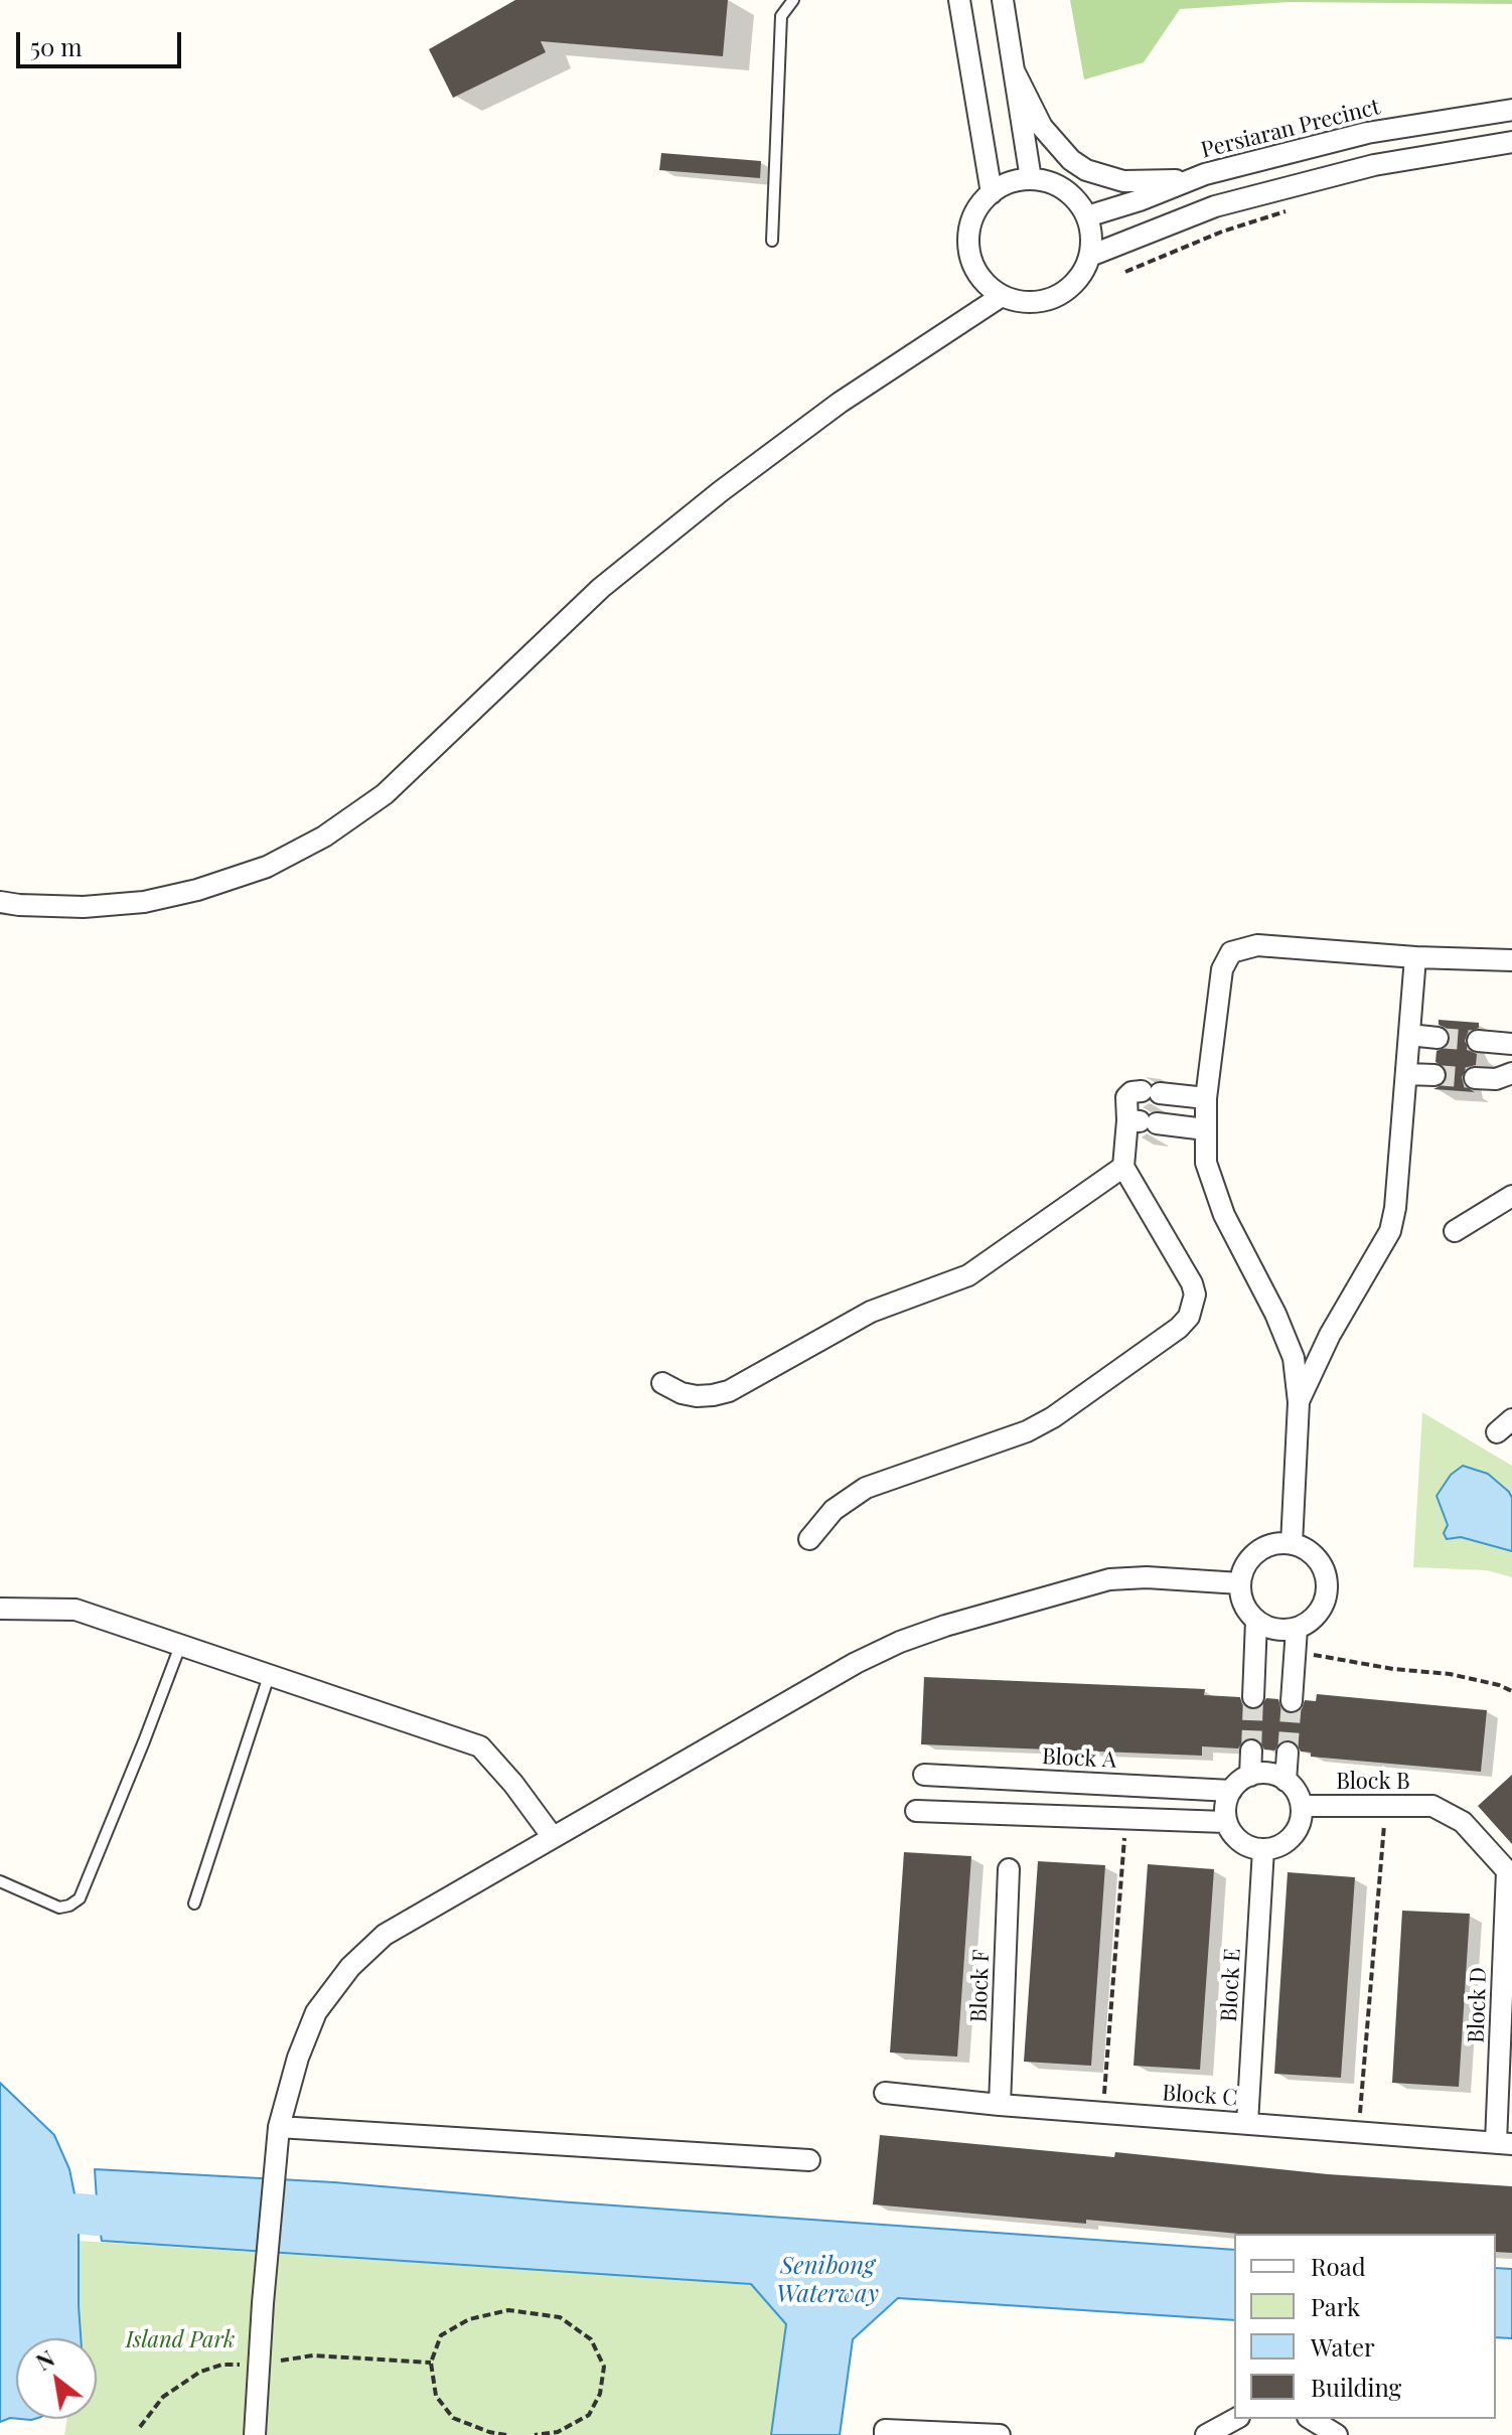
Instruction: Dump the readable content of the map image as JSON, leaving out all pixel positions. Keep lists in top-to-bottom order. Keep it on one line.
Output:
{"streets":{"street":["Persiaran Precinct","Block A","Block B","Block E","Block F","Block D","Block C"]},"crossings":[["Block A","Block B"],["Block A","Block E"],["Block B","Block E"],["Block B","Block D"],["Block E","Block C"],["Block F","Block C"],["Block D","Block C"]],"water":["Senibong Waterway"],"parks":["Island Park"],"legend":["Road","Park","Water","Building"],"scale_bar":"50 m","north":"top left"}
